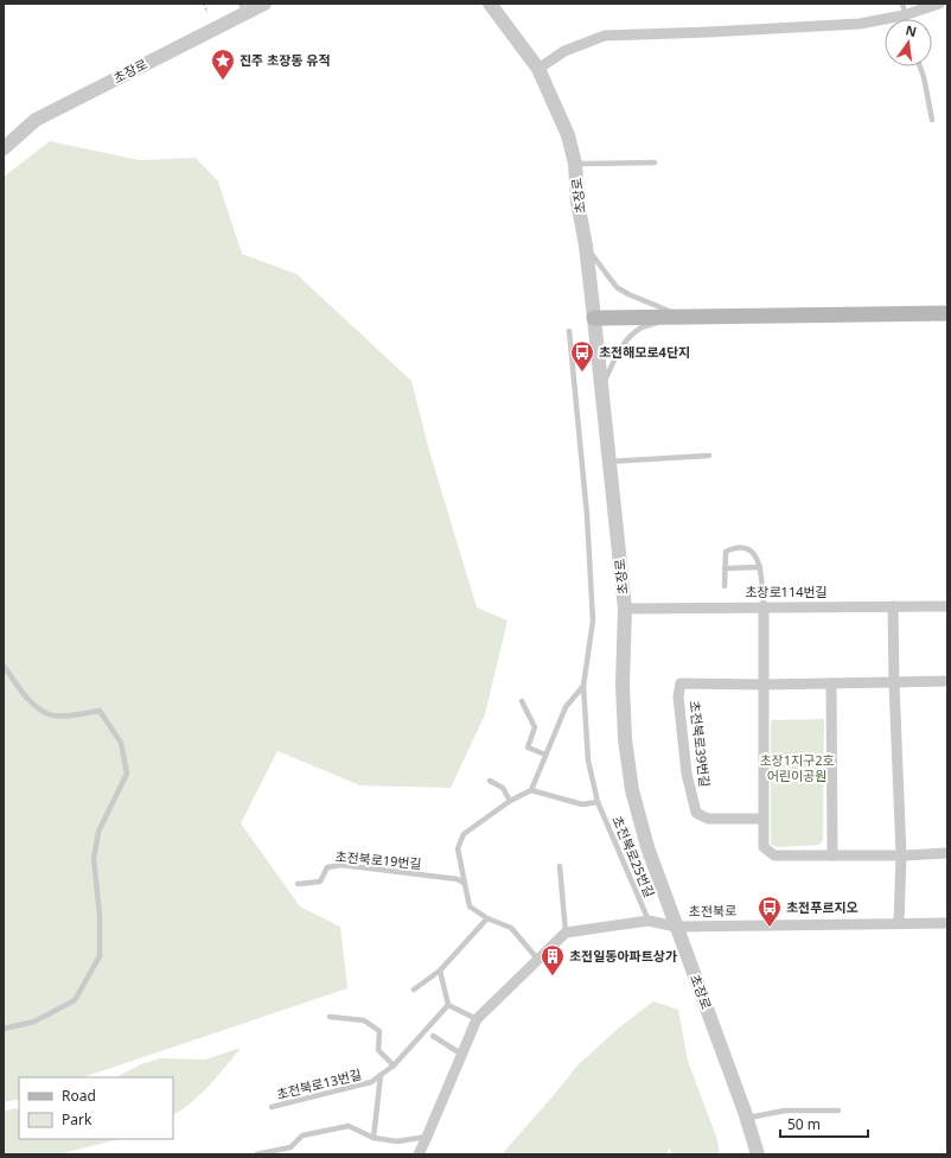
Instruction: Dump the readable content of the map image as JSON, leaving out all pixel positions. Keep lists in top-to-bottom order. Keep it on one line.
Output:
{"streets":{"street":["초장로","초장로114번길","초전북로39번길","초전북로"],"lane":["초전북로25번길","초전북로19번길","초전북로13번길"]},"crossings":[["초장로","초장로114번길"],["초장로","초전북로"],["초전북로25번길","초전북로"]],"parks":["초장1지구2호 어린이공원"],"places":{"place":["진주 초장동 유적"],"bus stop":["초전해모로4단지","초전푸르지오"],"building":["초전일동아파트상가"]},"legend":["Road","Park"],"scale_bar":"50 m","north":"top"}
